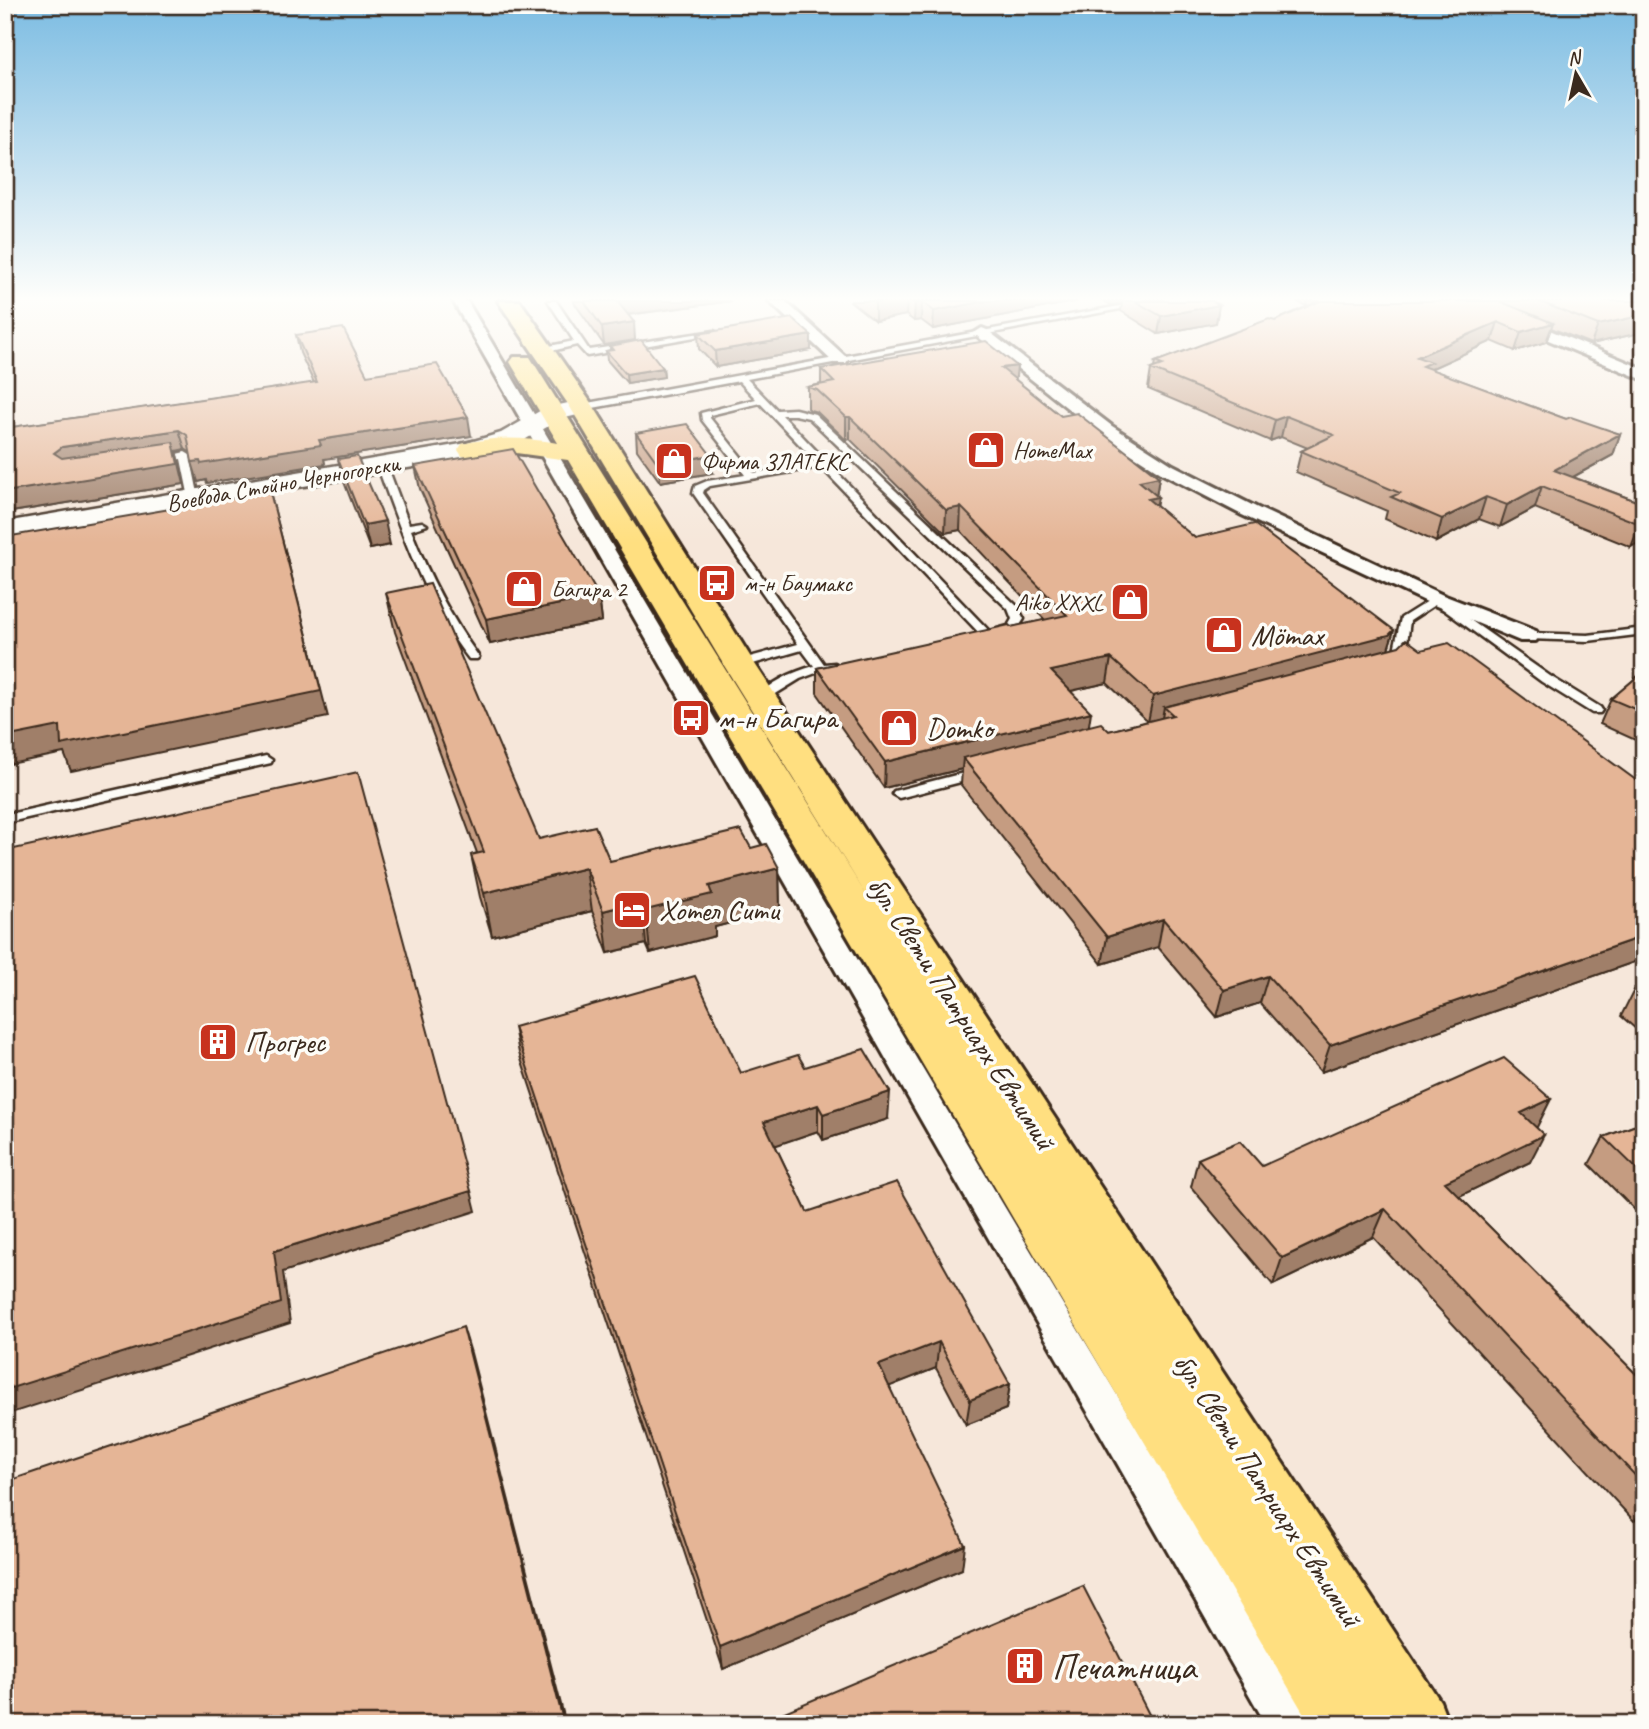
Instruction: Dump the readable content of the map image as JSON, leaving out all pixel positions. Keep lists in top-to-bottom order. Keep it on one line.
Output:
{"streets":{"main road":["бул. Свети Патриарх Евтимий"],"street":["Воевода Стойно Черногорски"]},"places":{"shop":["HomeMax","Фирма ЗЛАТЕКС","Багира 2","Aiko XXXL","Mömax","Domko"],"bus stop":["м-н Баумакс","м-н Багира"],"hotel":["Хотел Сити"],"building":["Прогрес","Печатница"]},"north":"top"}
